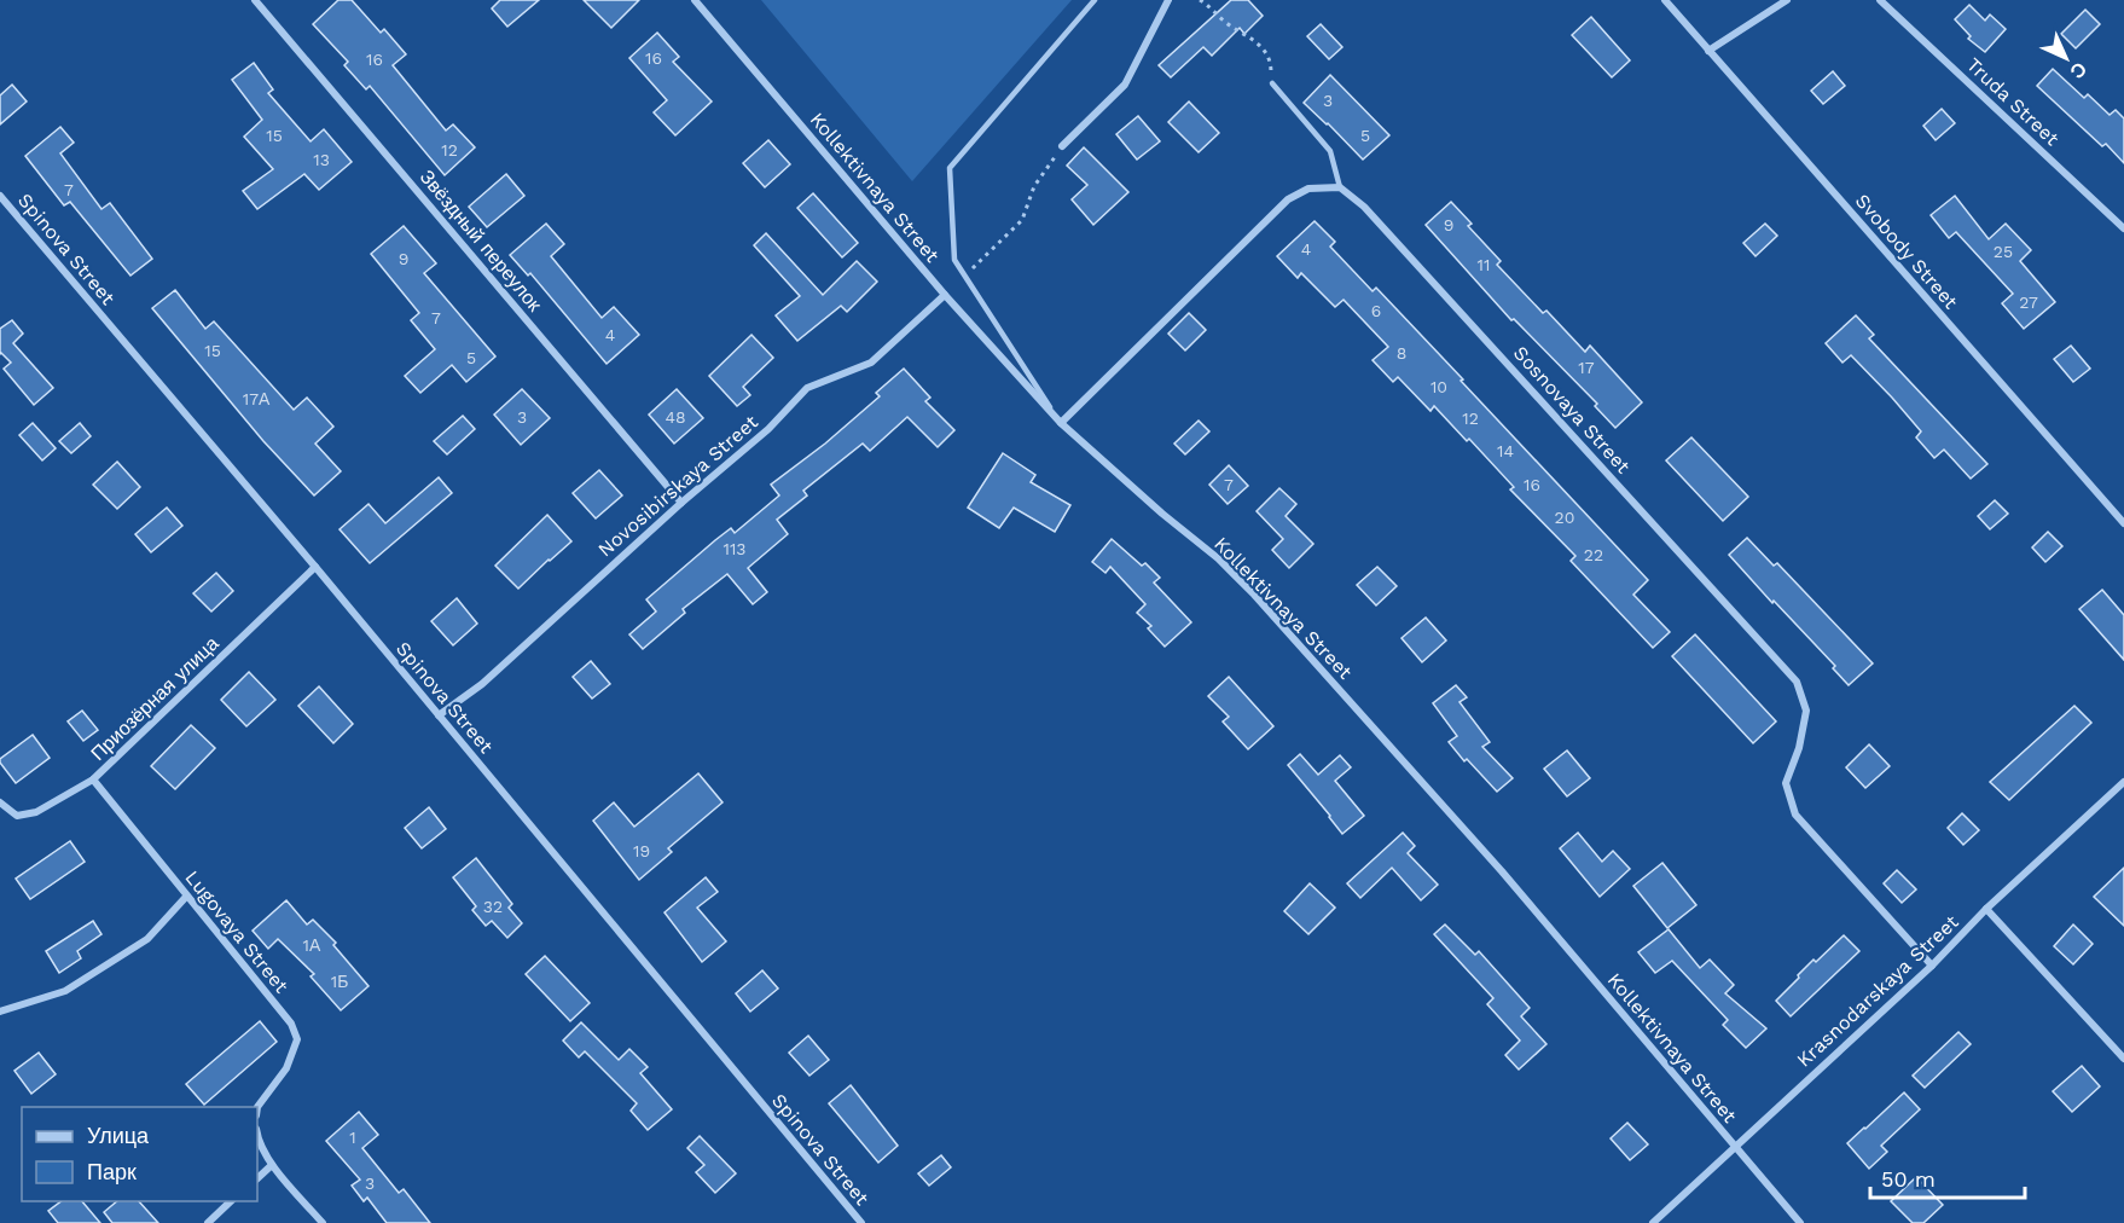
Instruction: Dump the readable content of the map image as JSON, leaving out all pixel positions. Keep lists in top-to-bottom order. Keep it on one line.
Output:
{"streets":{"street":["Truda Street","Kollektivnaya Street","Звёздный переулок","Spinova Street","Svobody Street","Sosnovaya Street","Novosibirskaya Street","Приозёрная улица","Lugovaya Street","Krasnodarskaya Street"]},"crossings":[["Kollektivnaya Street","Novosibirskaya Street"],["Kollektivnaya Street","Krasnodarskaya Street"],["Звёздный переулок","Novosibirskaya Street"],["Spinova Street","Novosibirskaya Street"],["Spinova Street","Приозёрная улица"],["Sosnovaya Street","Krasnodarskaya Street"],["Приозёрная улица","Lugovaya Street"]],"house_numbers":["16","16","3","15","5","12","13","7","9","4","25","9","11","27","6","7","4","15","8","5","17","10","17А","3","48","12","14","7","16","20","113","22","19","32","1А","1Б","1","3"],"legend":["Улица","Парк"],"scale_bar":"50 m","north":"bottom right"}
